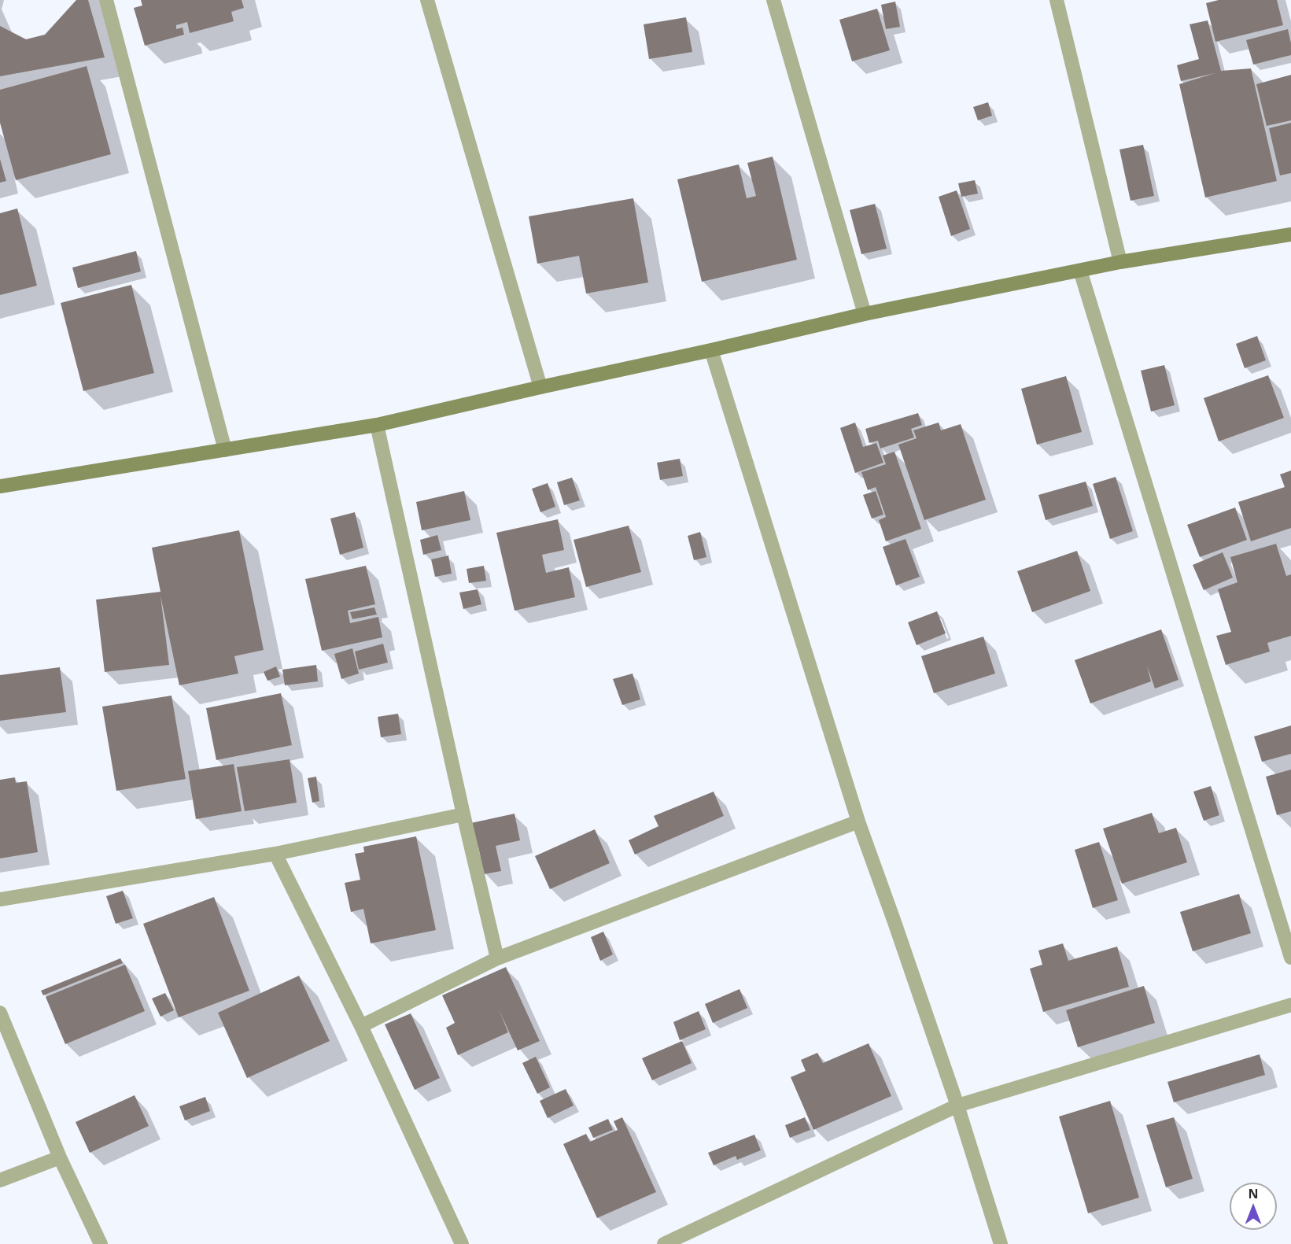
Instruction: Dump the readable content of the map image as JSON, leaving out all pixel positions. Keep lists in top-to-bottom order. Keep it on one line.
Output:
{"north":"top"}
